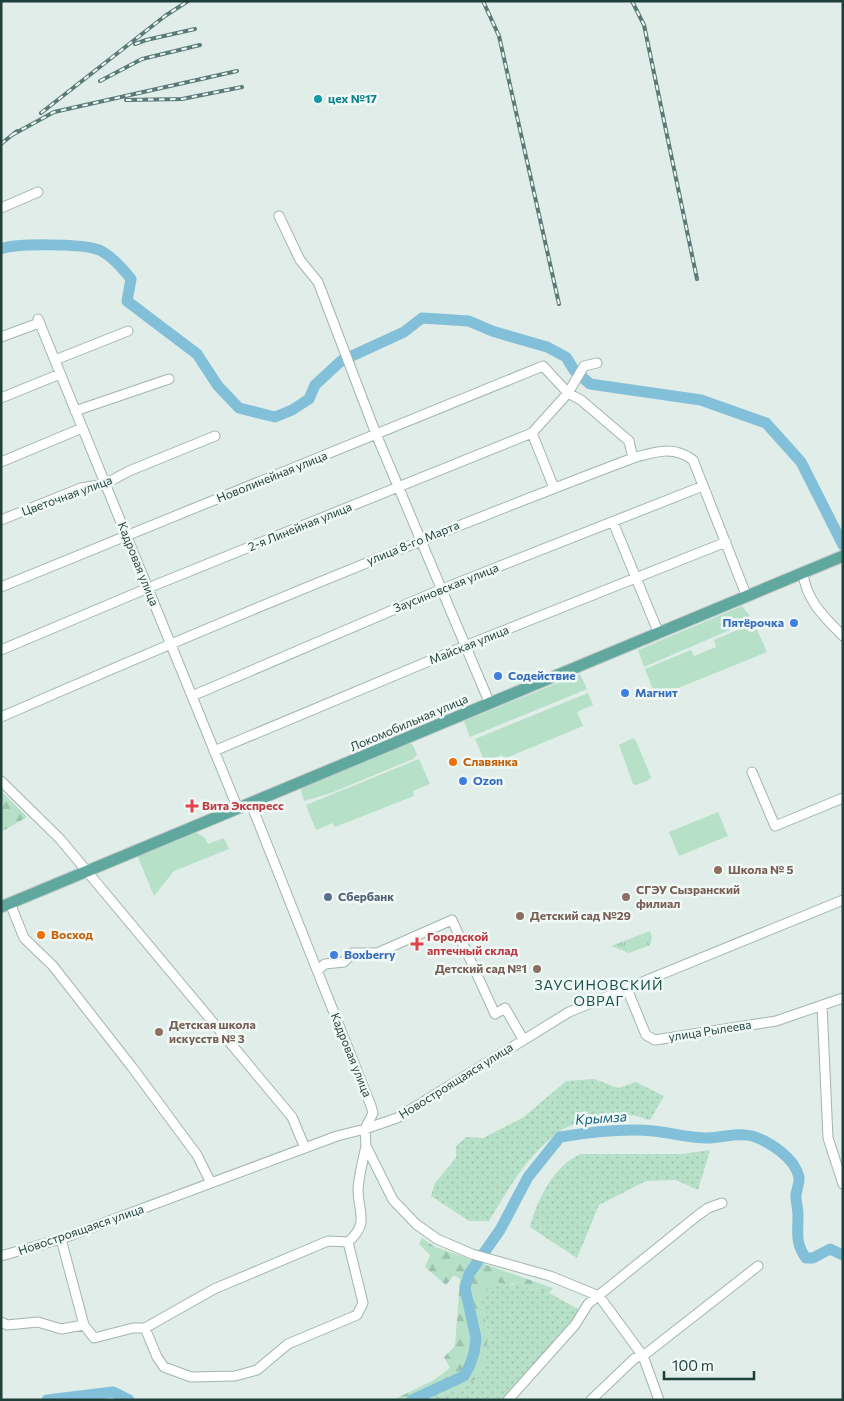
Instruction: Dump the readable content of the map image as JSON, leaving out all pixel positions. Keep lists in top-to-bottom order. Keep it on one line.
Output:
{"streets":{"main road":["Локомобильная улица"],"street":["Новолинейная улица","Цветочная улица","2-я Линейная улица","улица 8-го Марта","Кадровая улица","Заусиновская улица","Майская улица","улица Рылеева","Новостроящаяся улица"]},"crossings":[["Новолинейная улица","2-я Линейная улица"],["Новолинейная улица","Кадровая улица"],["Цветочная улица","Кадровая улица"],["2-я Линейная улица","Кадровая улица"],["улица 8-го Марта","Кадровая улица"],["улица 8-го Марта","Заусиновская улица"],["улица 8-го Марта","Майская улица"],["улица 8-го Марта","Локомобильная улица"],["Кадровая улица","Заусиновская улица"],["Кадровая улица","Майская улица"],["Кадровая улица","Локомобильная улица"],["Кадровая улица","Новостроящаяся улица"],["улица Рылеева","Новостроящаяся улица"]],"districts":["ЗАУСИНОВСКИЙ ОВРАГ"],"water":["Крымза"],"places":{"other":["цех №17","Пятёрочка","Содействие","Магнит","Славянка","Ozon","Школа № 5","Сбербанк","СГЭУ Сызранский филиал","Детский сад №29","Восход","Boxberry","Детский сад №1","Детская школа искусств № 3"],"health":["Вита Экспресс","Городской аптечный склад"]},"scale_bar":"100 m"}
